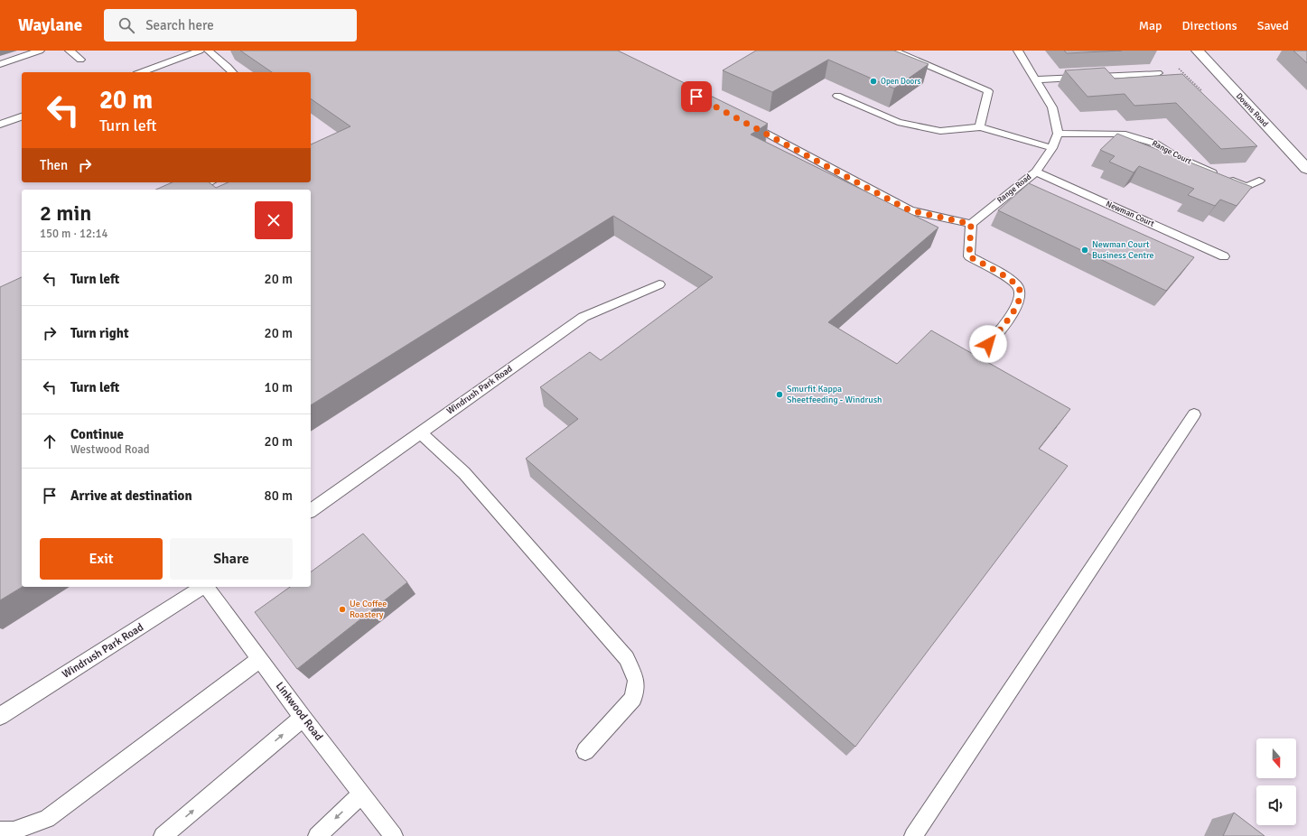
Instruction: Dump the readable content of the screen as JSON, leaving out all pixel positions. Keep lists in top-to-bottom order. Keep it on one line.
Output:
{"streets":{"street":["Downs Road"],"lane":["Range Court","Range Road","Newman Court","Windrush Park Road","Linkwood Road"]},"crossings":[["Range Court","Range Road"],["Range Road","Newman Court"]],"places":["Open Doors","Newman Court Business Centre","Smurfit Kappa Sheetfeeding - Windrush","Ue Coffee Roastery"],"north":"bottom","page":{"header":"Waylane","search":"Search here","nav":["Map","Directions","Saved"],"turn":["20 m","Turn left"],"then":"Then","heading":["2 min","150 m · 12:14"],"list":[{"name":"Turn left","value":"20 m"},{"name":"Turn right","value":"20 m"},{"name":"Turn left","value":"10 m"},{"name":"Continue","note":"Westwood Road","value":"20 m"},{"name":"Arrive at destination","value":"80 m"}],"buttons":["Exit","Share"]}}
